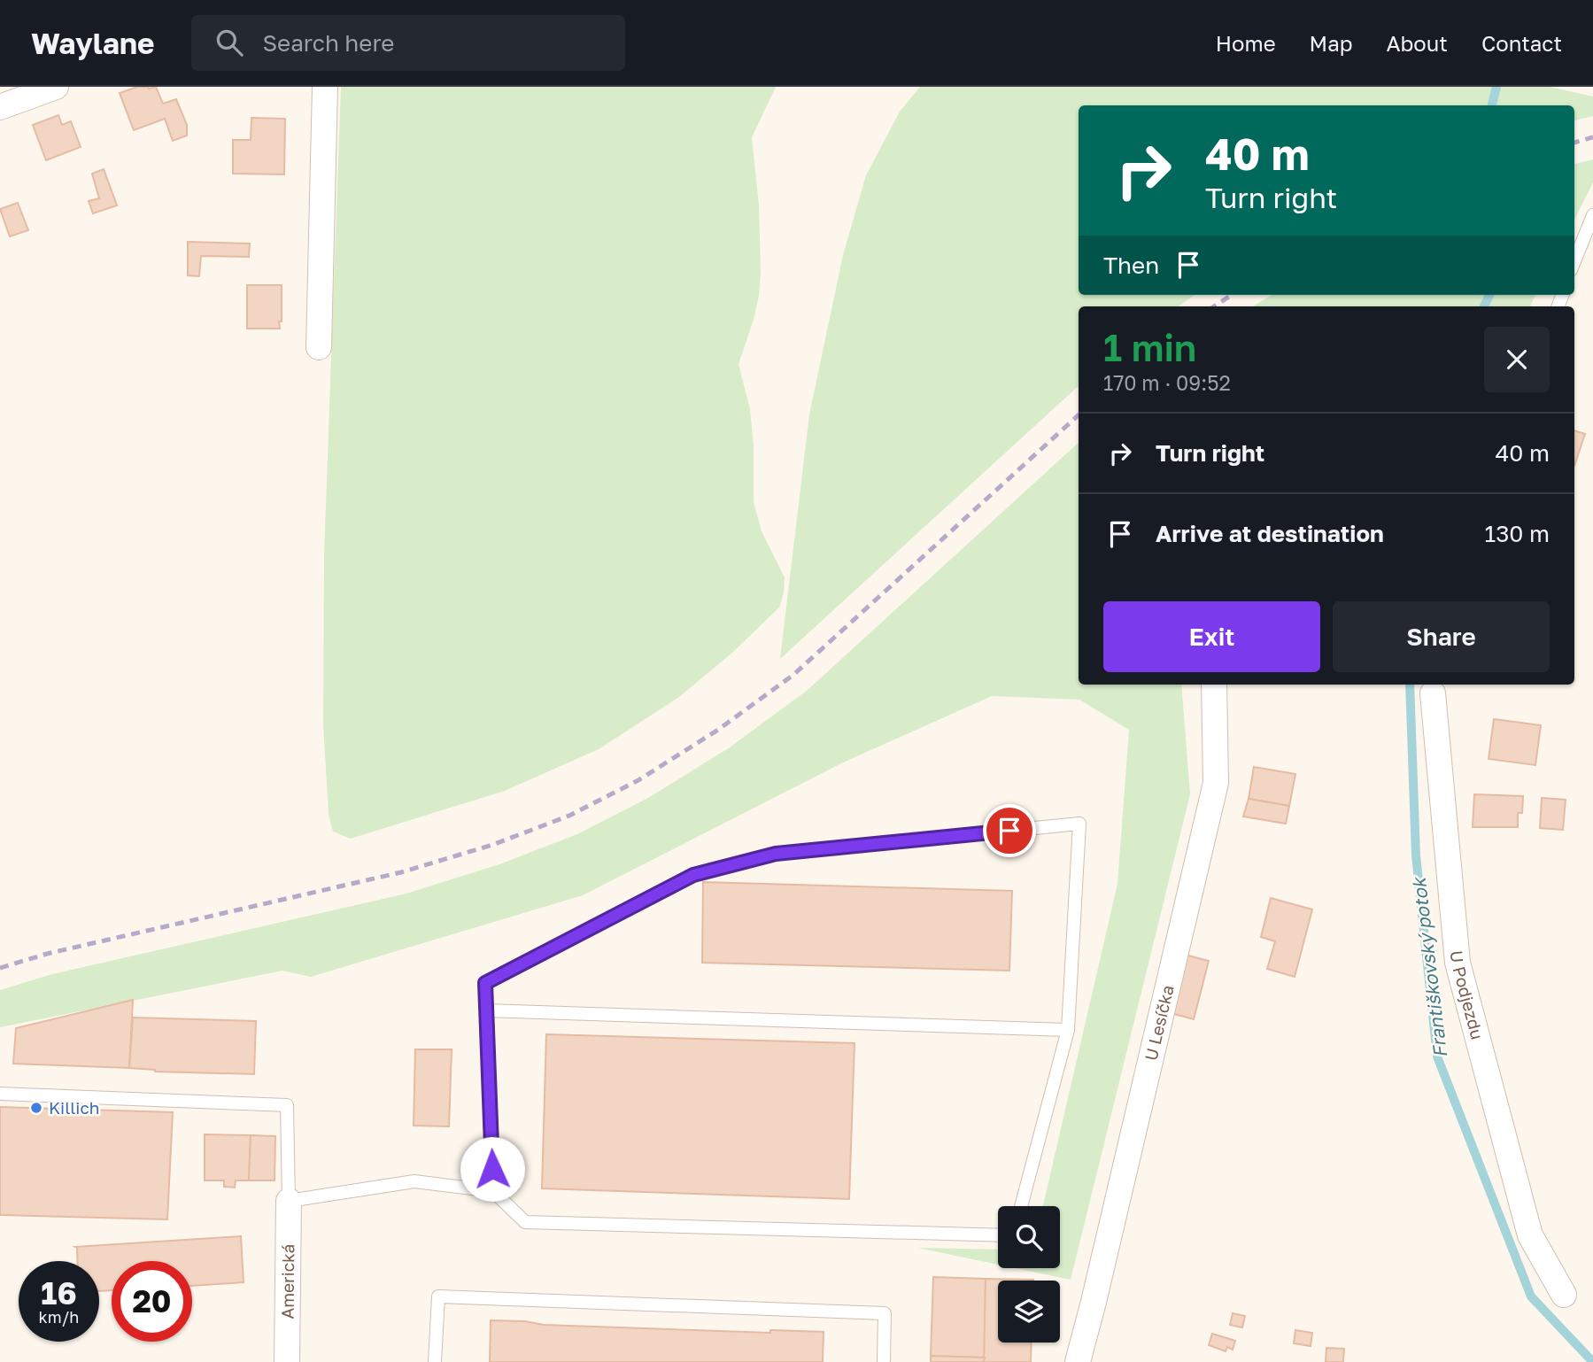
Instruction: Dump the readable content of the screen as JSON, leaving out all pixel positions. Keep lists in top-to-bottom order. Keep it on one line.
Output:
{"streets":{"street":["U Podjezdu","U Lesíčka","Americká"]},"water":["Františkovský potok"],"places":["Killich"],"page":{"header":"Waylane","search":"Search here","nav":["Home","Map","About","Contact"],"turn":["40 m","Turn right"],"then":"Then","heading":["1 min","170 m · 09:52"],"list":[{"name":"Turn right","value":"40 m"},{"name":"Arrive at destination","value":"130 m"}],"buttons":["Exit","Share"],"speed":"16 km/h","limit":"20"}}
